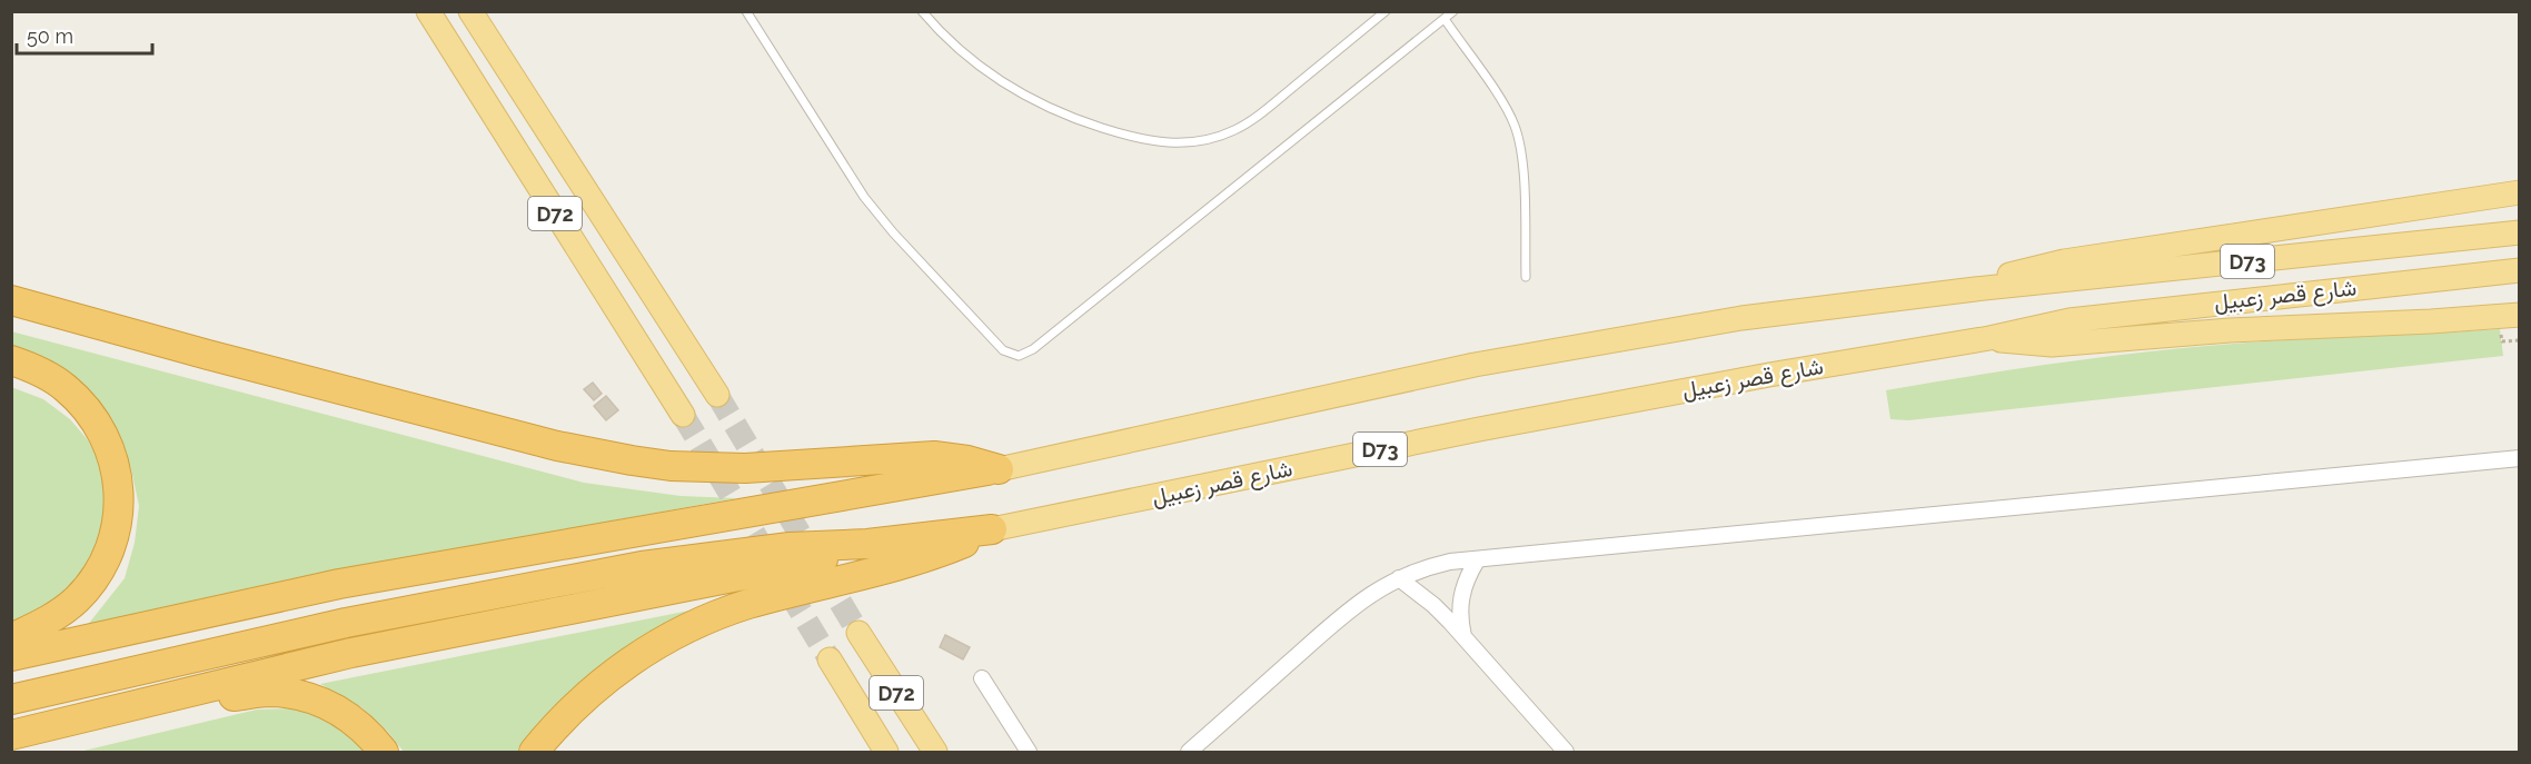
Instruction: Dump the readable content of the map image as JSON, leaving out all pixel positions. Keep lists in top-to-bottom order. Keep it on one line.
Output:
{"streets":{"main road":["D72","D73","شارع قصر زعبيل"]},"scale_bar":"50 m"}
